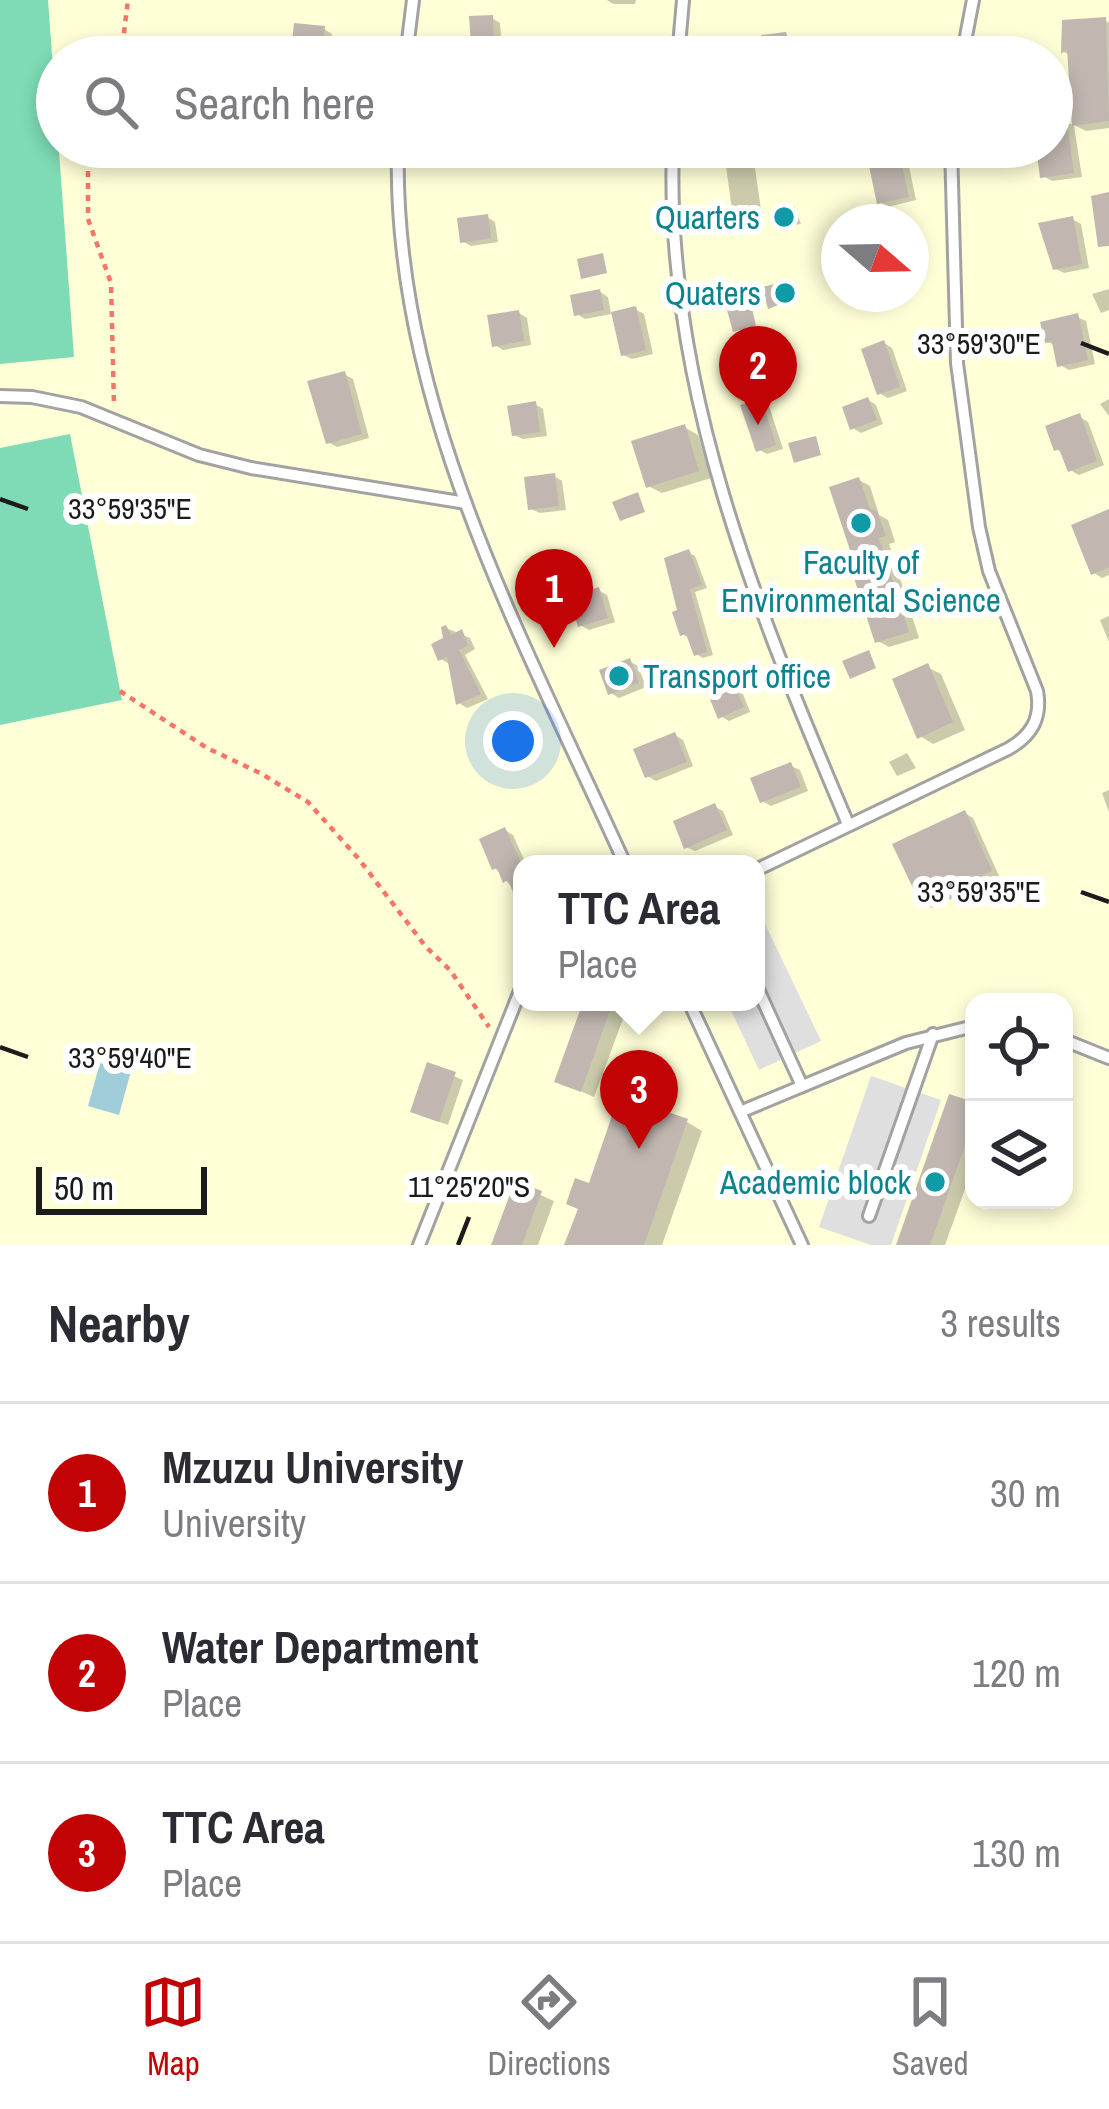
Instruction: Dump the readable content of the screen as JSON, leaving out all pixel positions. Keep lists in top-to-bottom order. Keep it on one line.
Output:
{"places":["Quarters","Quaters","Faculty of Environmental Science","Transport office","Academic block"],"scale_bar":"50 m","north":"right","page":{"search":"Search here","pins":["2","1","3"],"popup":["TTC Area","Place"],"scale":"50 m","heading":["Nearby","3 results"],"list":[{"mark":"1","name":"Mzuzu University","note":"University","value":"30 m"},{"mark":"2","name":"Water Department","note":"Place","value":"120 m"},{"mark":"3","name":"TTC Area","note":"Place","value":"130 m"}],"nav":["Map","Directions","Saved"]},"coordinates":["33°59'30\"E","33°59'35\"E","33°59'40\"E","11°25'20\"S"]}
